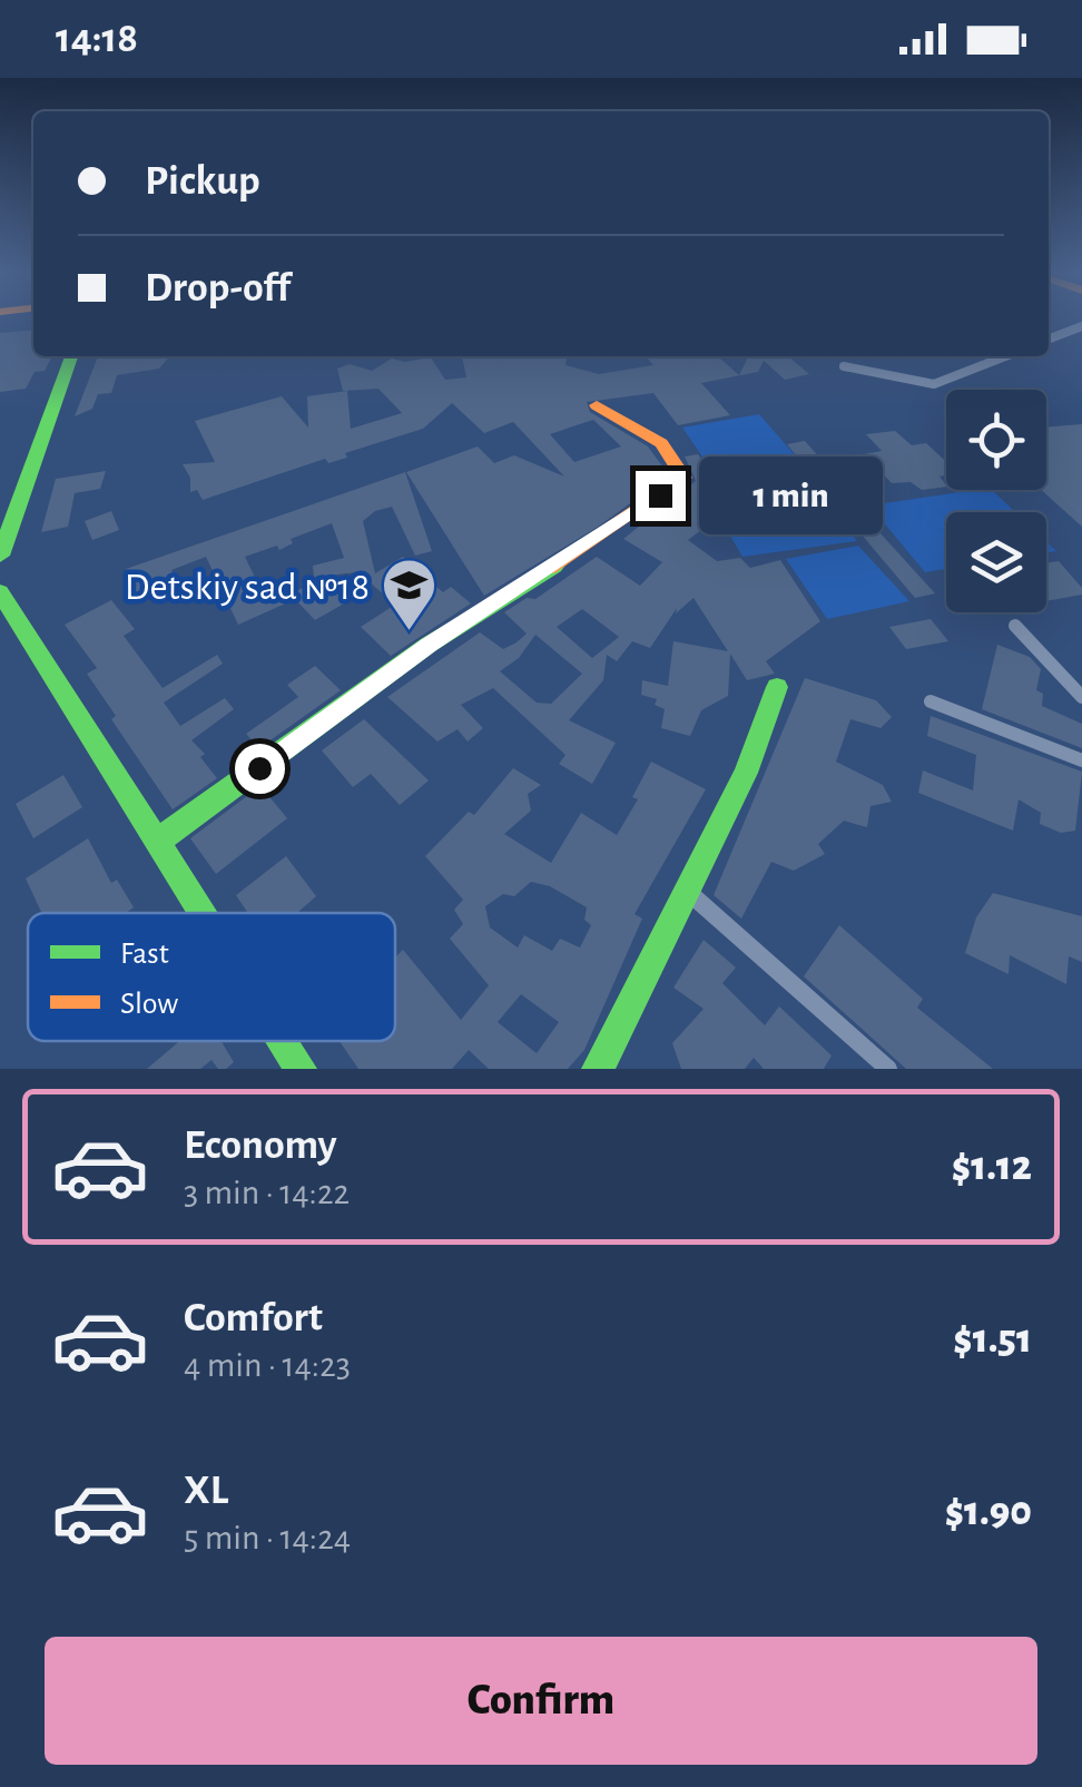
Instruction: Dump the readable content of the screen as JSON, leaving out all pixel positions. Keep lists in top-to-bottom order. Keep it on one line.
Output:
{"places":{"school or university":["Detskiy sad №18"]},"legend":["Fast","Slow"],"page":{"status":"14:18","banner":["Pickup","Drop-off"],"bubble":"1 min","list":[{"name":"Economy","note":"3 min · 14:22","value":"$1.12"},{"name":"Comfort","note":"4 min · 14:23","value":"$1.51"},{"name":"XL","note":"5 min · 14:24","value":"$1.90"}],"buttons":"Confirm"}}
